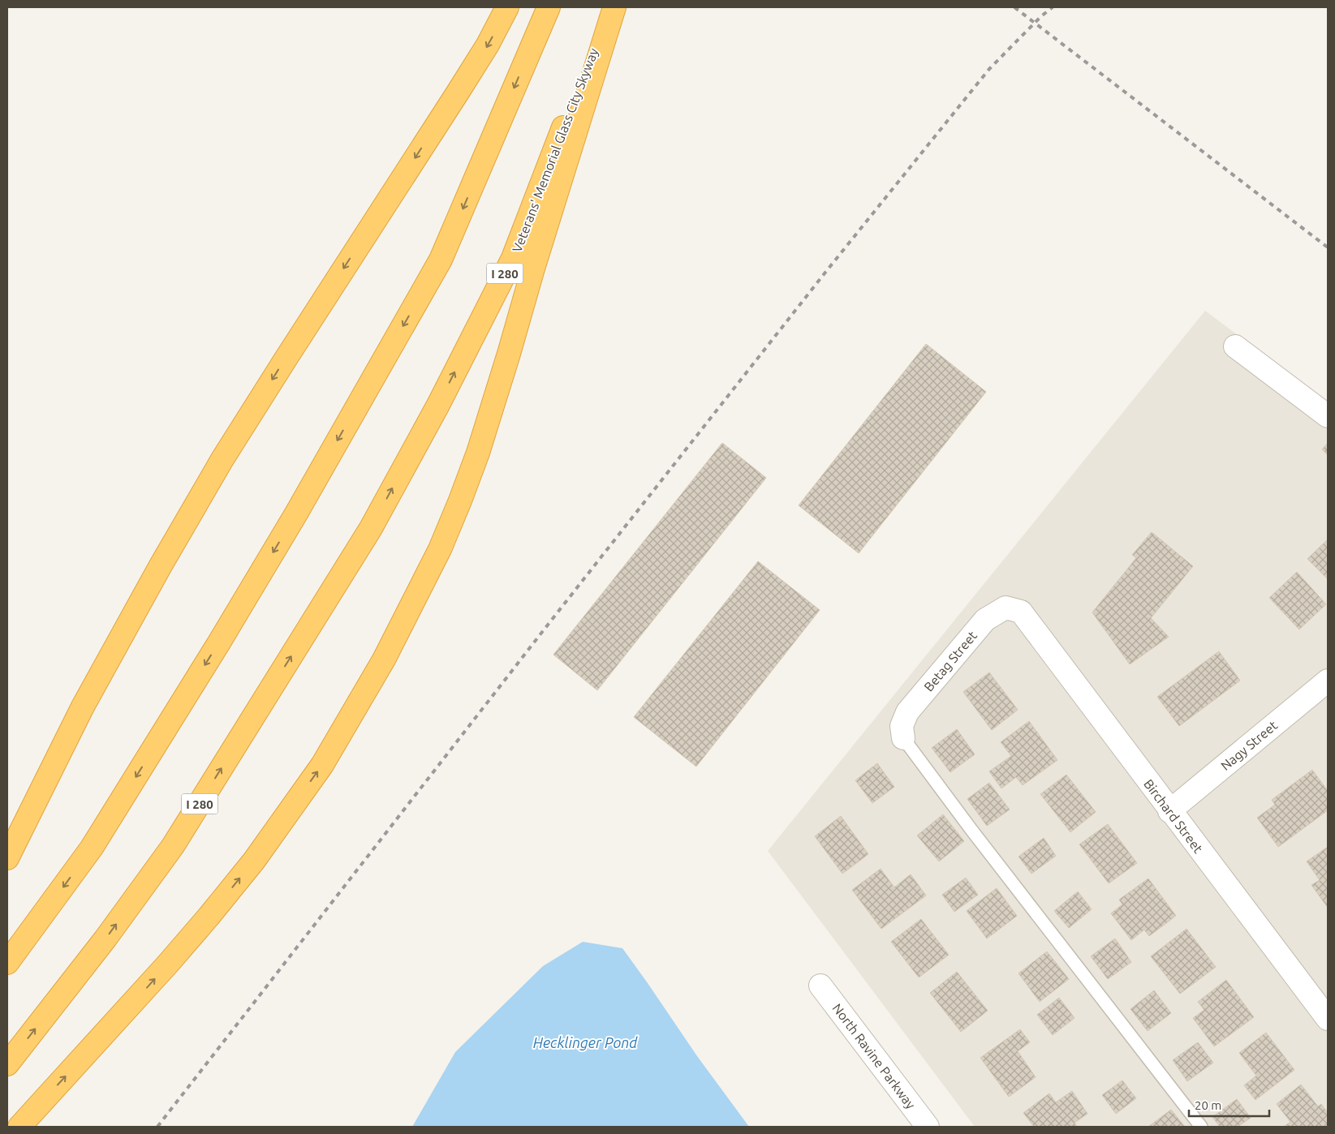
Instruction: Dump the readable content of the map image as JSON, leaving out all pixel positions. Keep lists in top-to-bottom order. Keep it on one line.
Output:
{"streets":{"highway":["Veterans' Memorial Glass City Skyway","I 280"],"street":["Betag Street","Nagy Street","Birchard Street","North Ravine Parkway"]},"crossings":[["Betag Street","Birchard Street"],["Nagy Street","Birchard Street"]],"water":["Hecklinger Pond"],"scale_bar":"20 m"}
